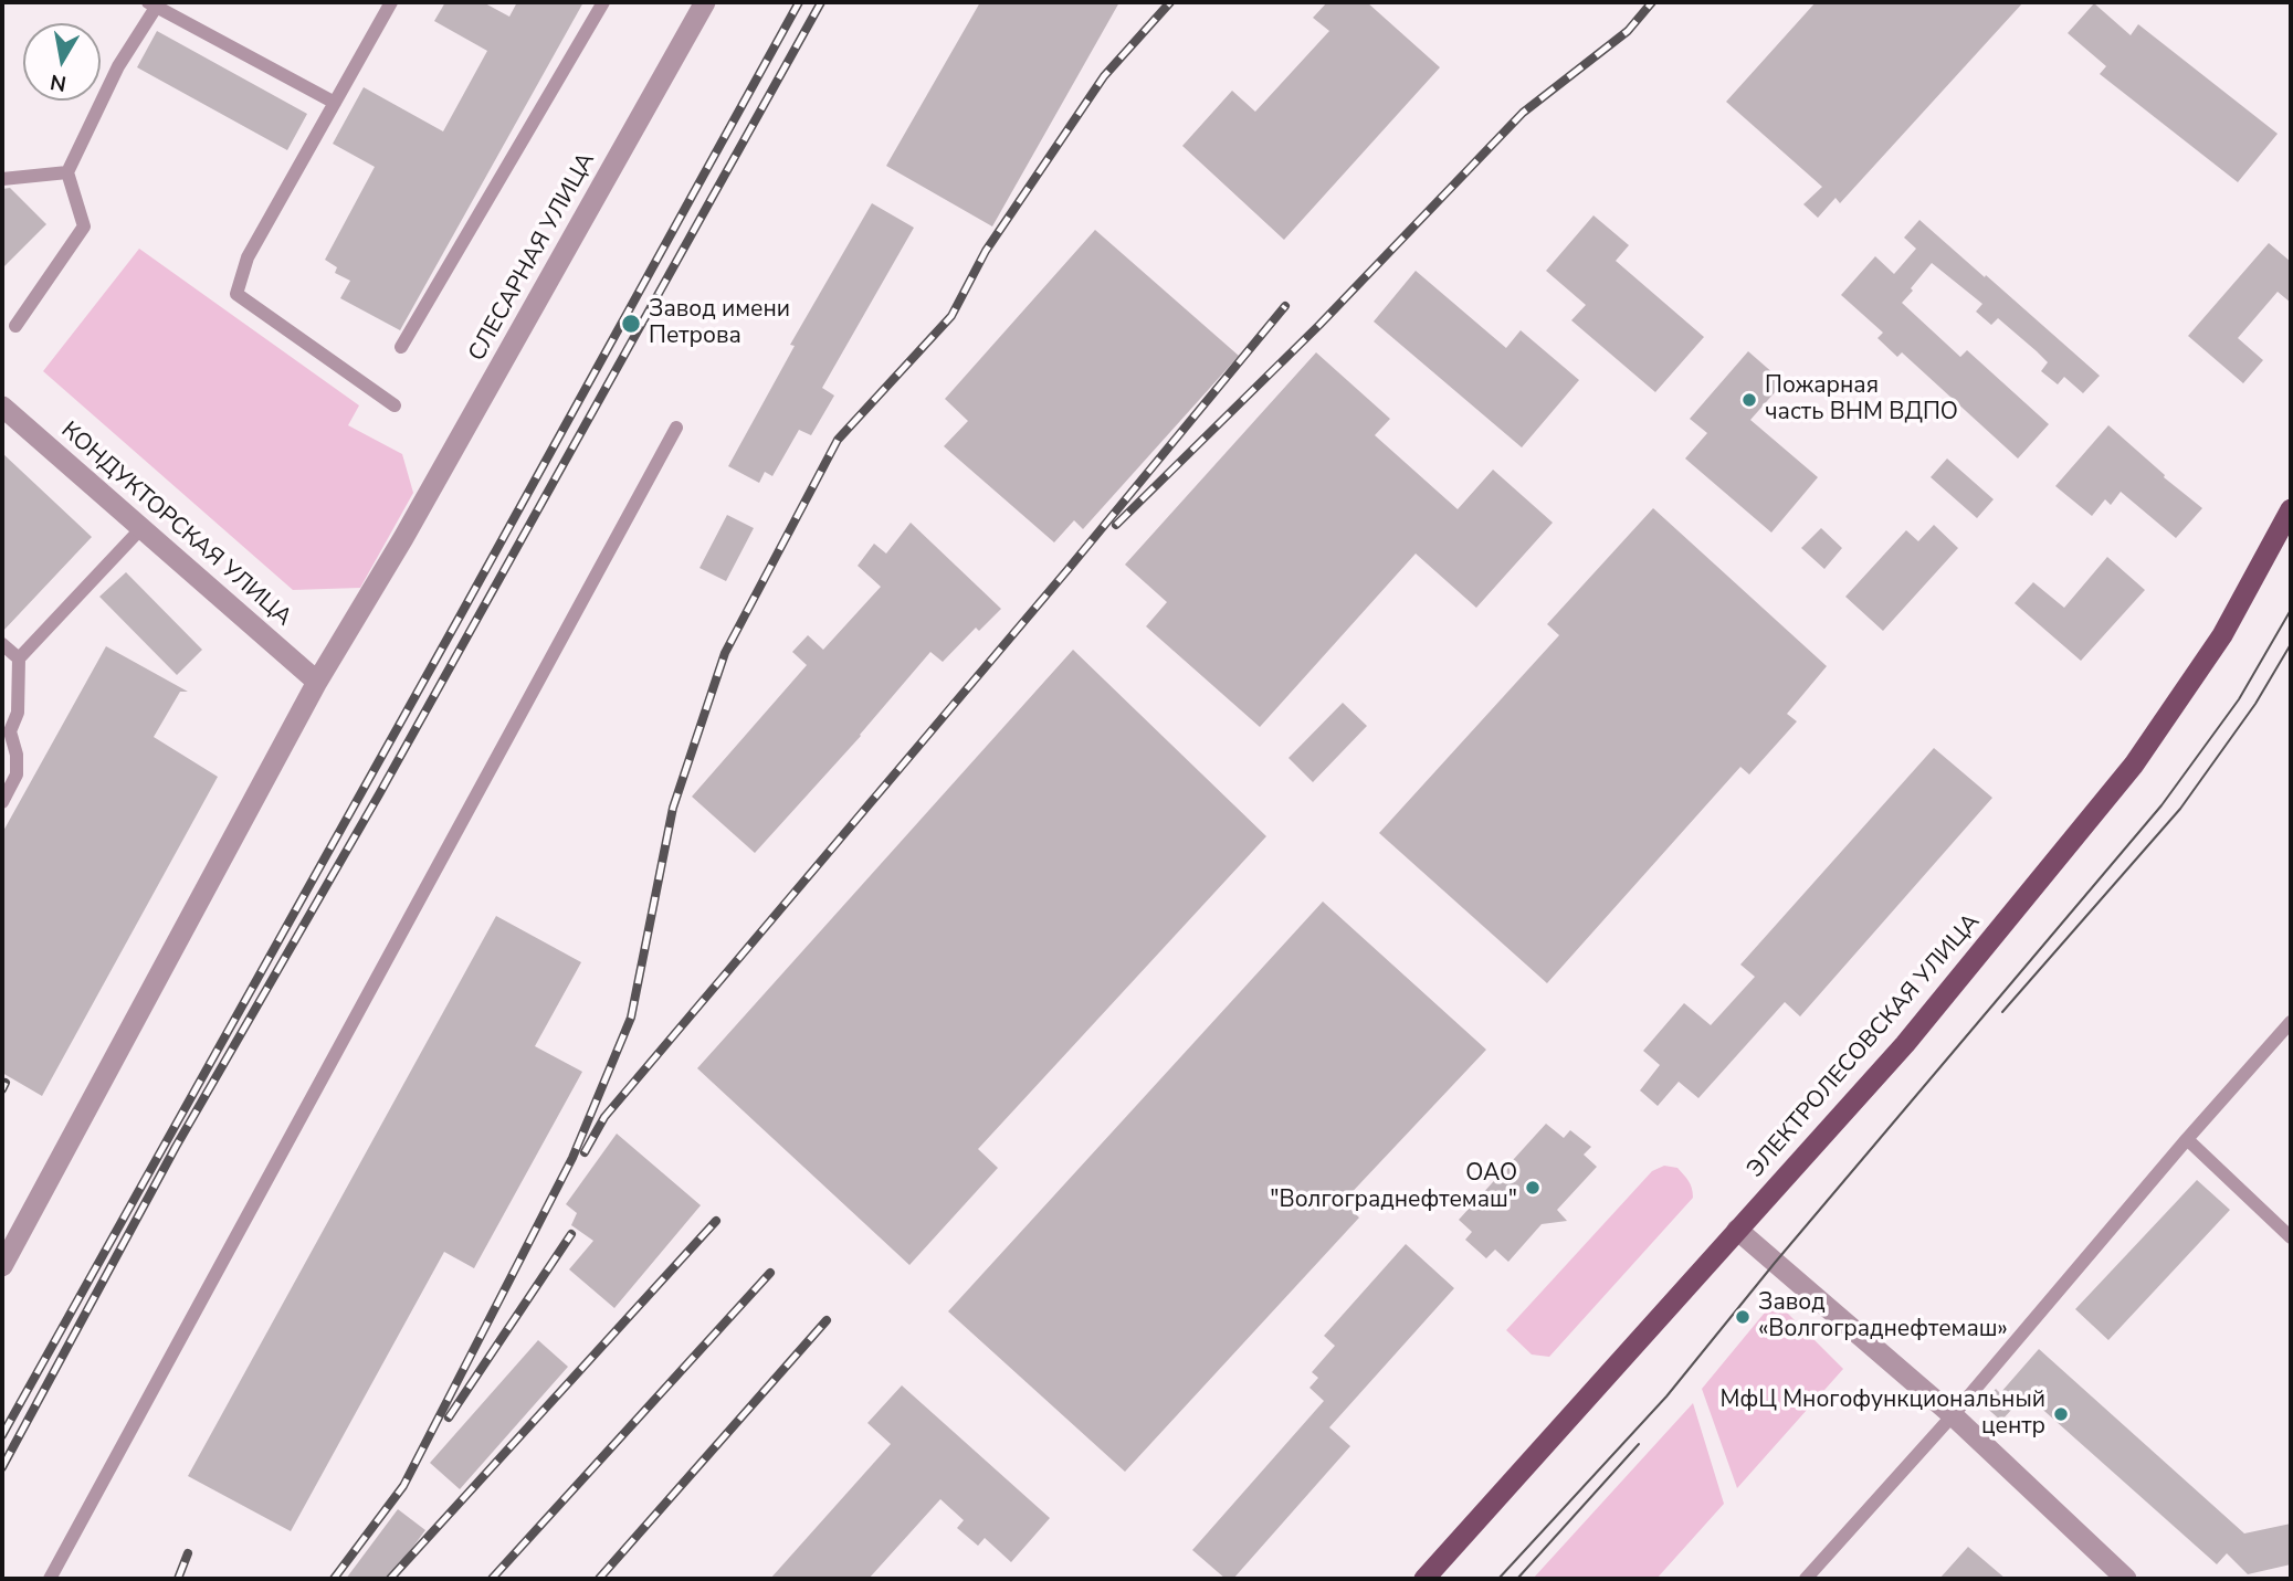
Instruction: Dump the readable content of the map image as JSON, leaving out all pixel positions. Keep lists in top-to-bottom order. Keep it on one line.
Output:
{"streets":{"main road":["ЭЛЕКТРОЛЕСОВСКАЯ УЛИЦА"],"street":["СЛЕСАРНАЯ УЛИЦА","КОНДУКТОРСКАЯ УЛИЦА"]},"crossings":[["СЛЕСАРНАЯ УЛИЦА","КОНДУКТОРСКАЯ УЛИЦА"]],"places":["Завод имени Петрова","Пожарная часть ВНМ ВДПО","ОАО \"Волгограднефтемаш\"","Завод «Волгограднефтемаш»","МфЦ Многофункциональный центр"],"north":"bottom"}
